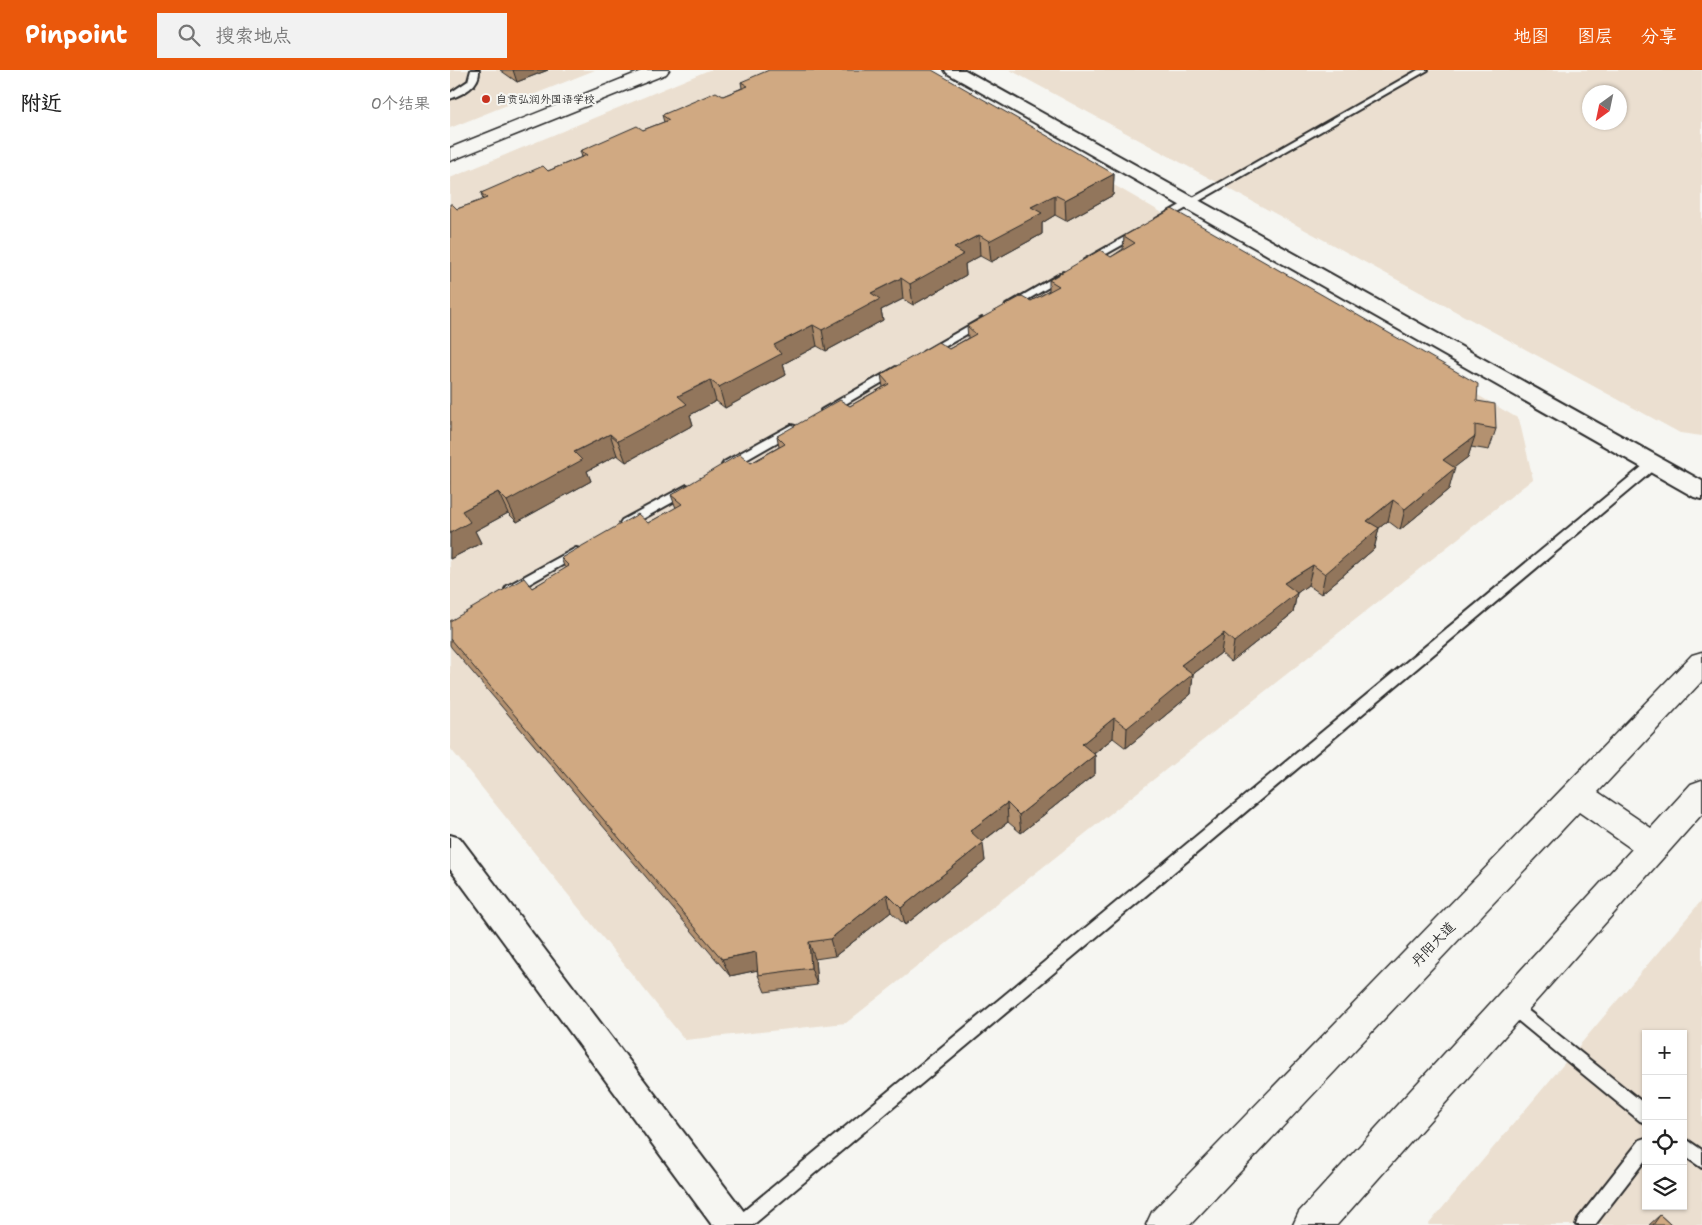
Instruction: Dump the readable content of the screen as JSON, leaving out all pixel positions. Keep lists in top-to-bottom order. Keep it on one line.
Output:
{"streets":{"main road":["丹阳大道"]},"places":["自贡弘润外国语学校"],"north":"bottom left","page":{"header":"Pinpoint","search":"搜索地点","nav":["地图","图层","分享"],"heading":["附近","0个结果"],"map_buttons":["+","−"]}}
